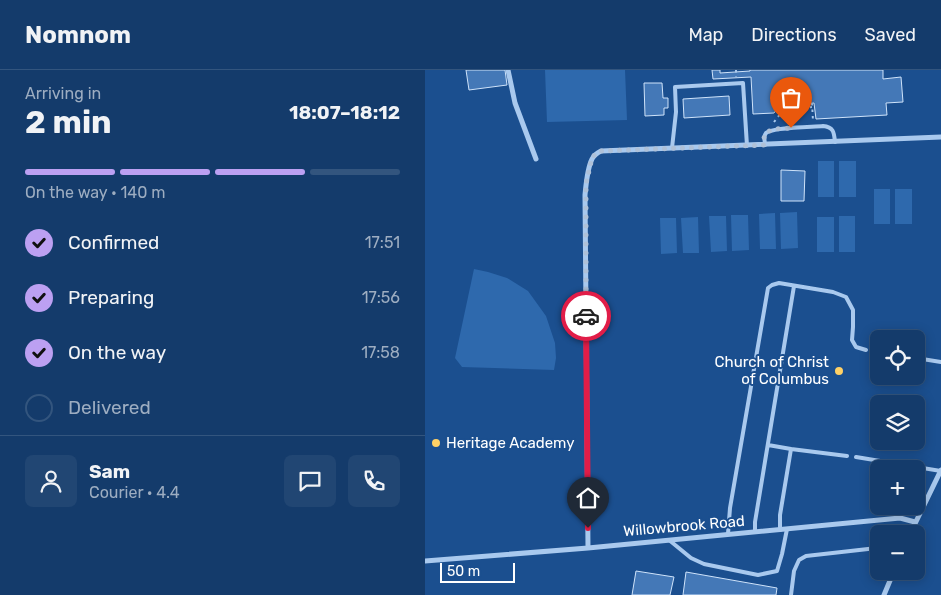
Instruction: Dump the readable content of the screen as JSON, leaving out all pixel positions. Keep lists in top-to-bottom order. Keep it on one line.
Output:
{"streets":{"street":["Willowbrook Road"]},"places":["Church of Christ of Columbus","Heritage Academy"],"scale_bar":"50 m","page":{"header":"Nomnom","nav":["Map","Directions","Saved"],"heading":["2 min","Arriving in","18:07–18:12"],"panel":["Sam","Courier · 4.4"],"bar":"On the way · 140 m","list":[["Confirmed","17:51"],["Preparing","17:56"],["On the way","17:58"],"Delivered"],"map_buttons":["+","−"],"scale":"50 m"}}
